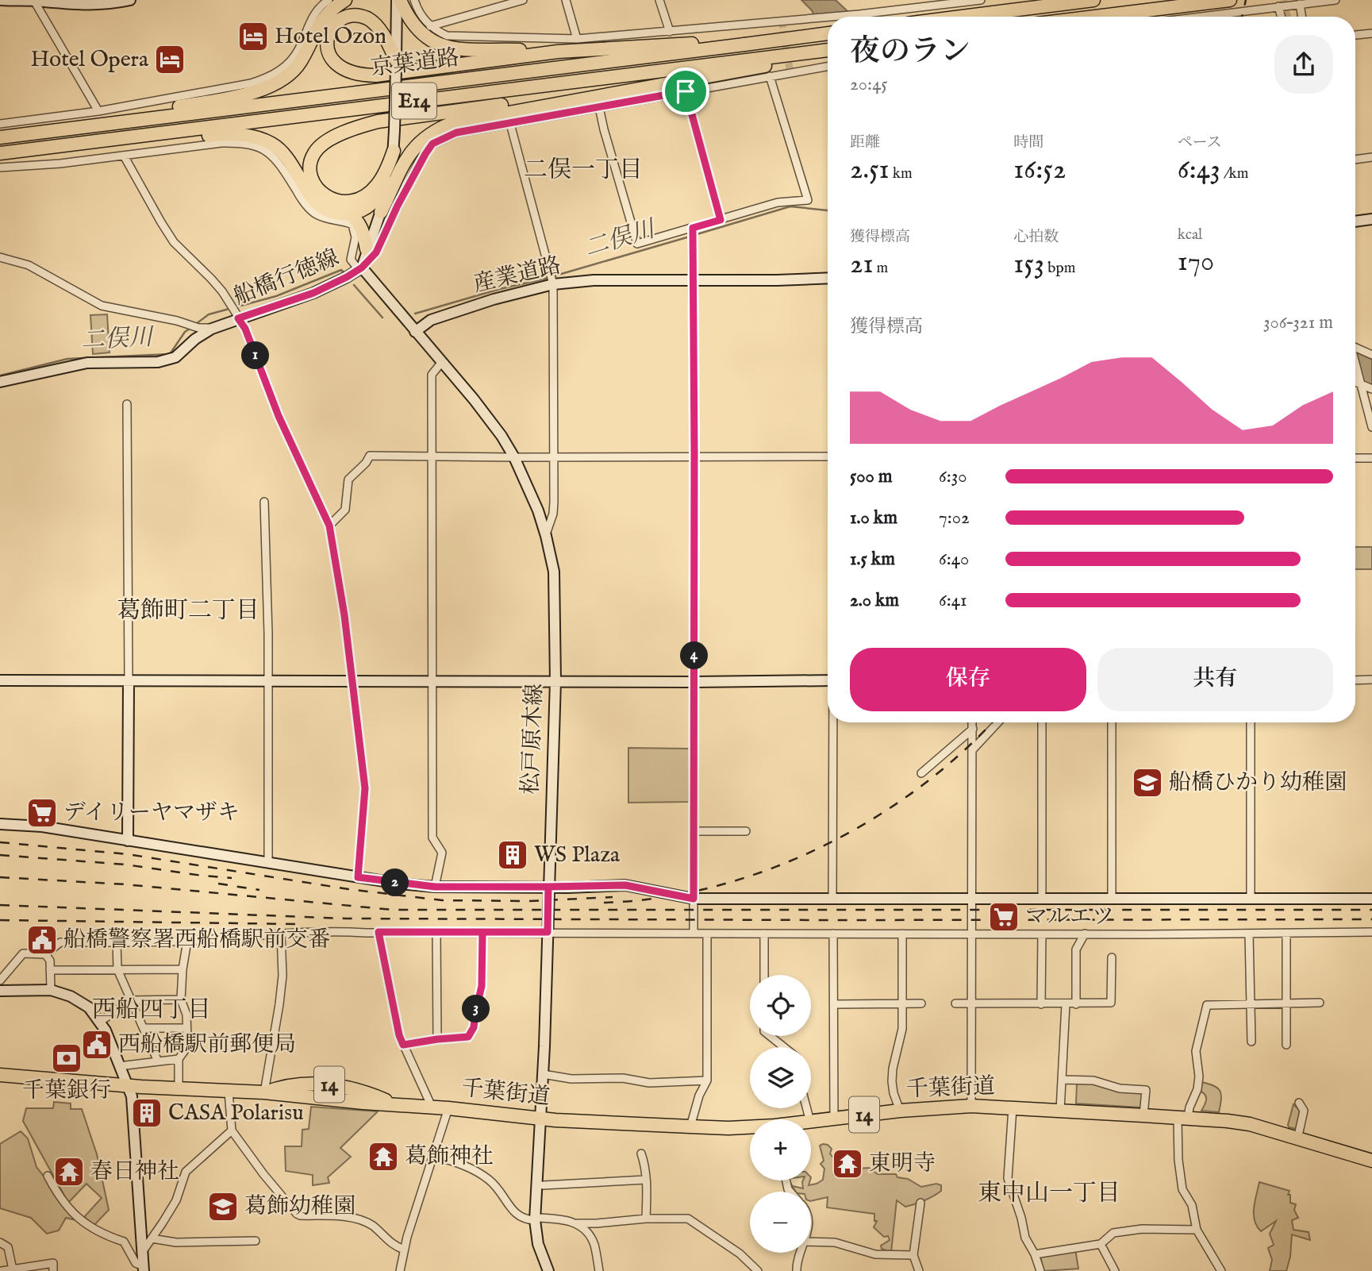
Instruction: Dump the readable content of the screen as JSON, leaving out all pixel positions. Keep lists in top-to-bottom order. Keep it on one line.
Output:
{"streets":{"highway":["京葉道路","E14","14","千葉街道"],"street":["産業道路","船橋行徳線","松戸原木線"]},"crossings":[["産業道路","松戸原木線"],["船橋行徳線","松戸原木線"],["松戸原木線","千葉街道"]],"districts":["二俣一丁目","葛飾町二丁目","西船四丁目","東中山一丁目"],"water":["二俣川"],"places":{"hotel":["Hotel Ozon","Hotel Opera"],"school or university":["船橋ひかり幼稚園","葛飾幼稚園"],"supermarket":["デイリーヤマザキ","マルエツ"],"building":["WS Plaza","CASA Polarisu"],"public building":["船橋警察署西船橋駅前交番","西船橋駅前郵便局"],"bank":["千葉銀行"],"temple":["葛飾神社","東明寺","春日神社"]},"page":{"heading":["夜のラン","20:45"],"stats":[["距離","2.51 km"],["時間","16:52"],["ペース","6:43 /km"],["獲得標高","21 m"],["心拍数","153 bpm"],["kcal","170"]],"chart":["獲得標高","306–321 m"],"pins":["1","4","2","3"],"list":[{"name":"500 m","note":"6:30"},{"name":"1.0 km","note":"7:02"},{"name":"1.5 km","note":"6:40"},{"name":"2.0 km","note":"6:41"}],"buttons":["保存","共有"],"map_buttons":["+","−"]}}
